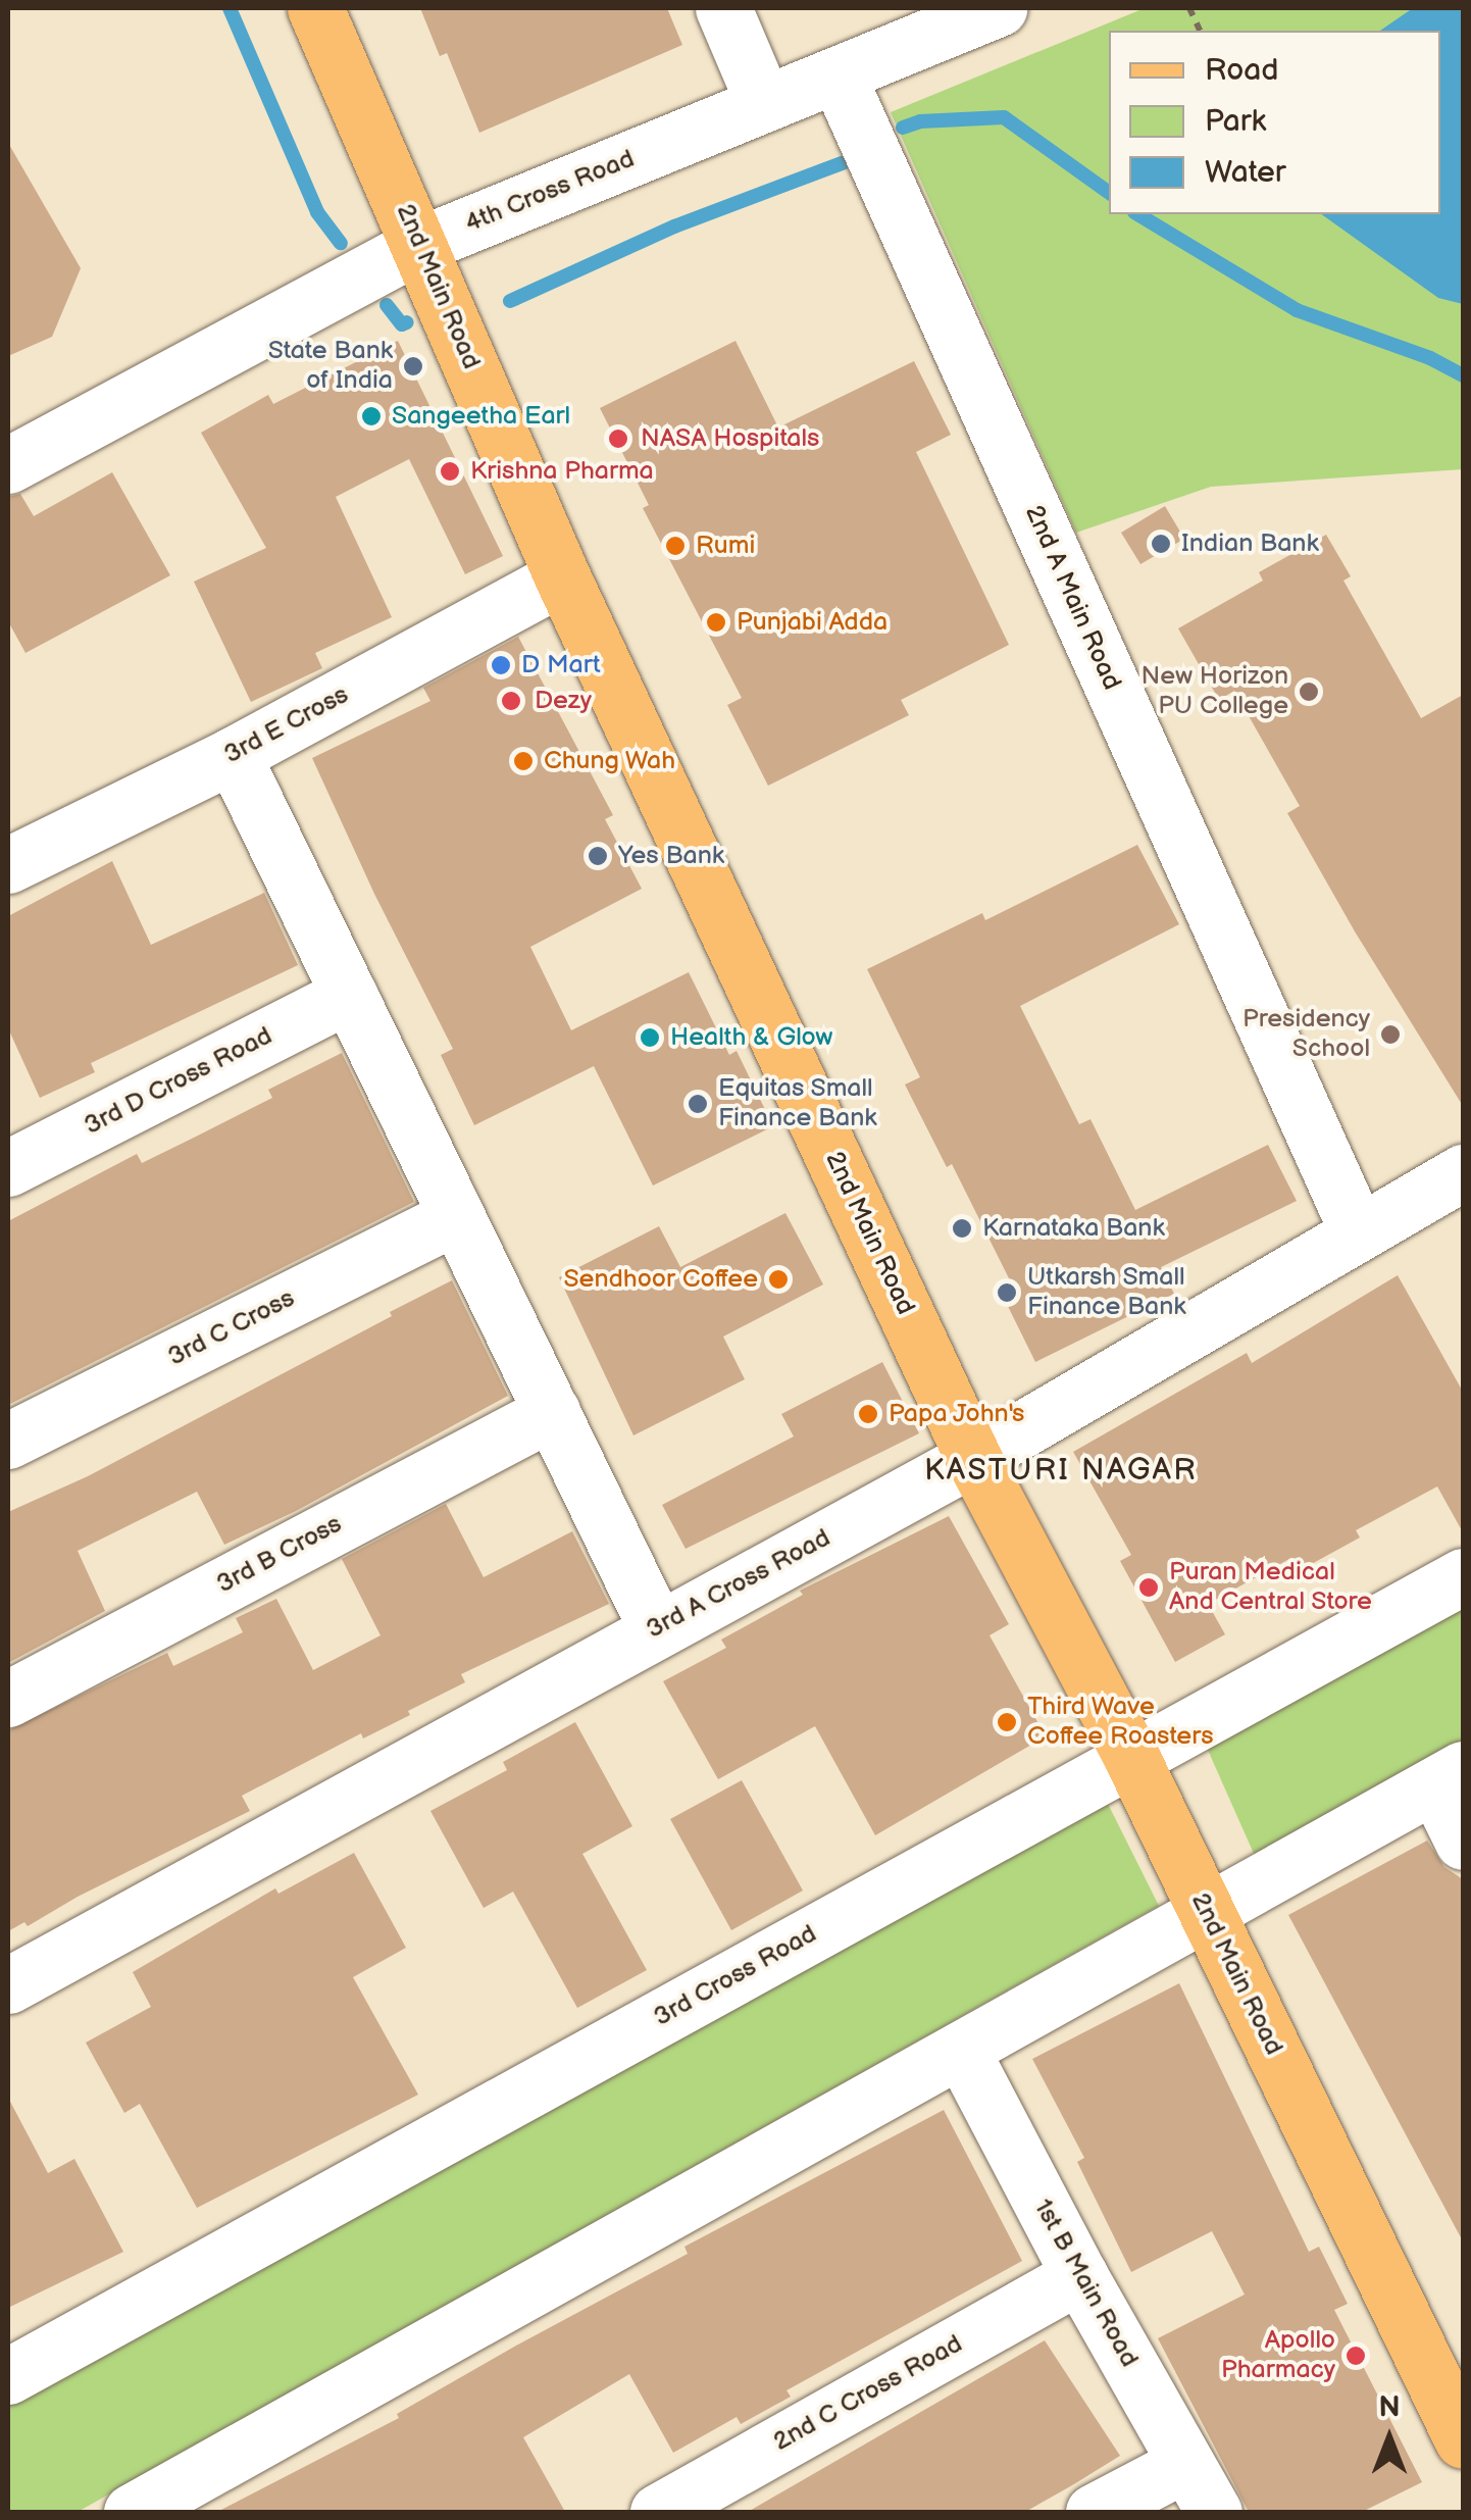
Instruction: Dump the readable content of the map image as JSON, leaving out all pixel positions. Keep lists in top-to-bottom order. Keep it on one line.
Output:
{"streets":{"main road":["2nd Main Road"],"street":["4th Cross Road","2nd A Main Road","3rd E Cross","3rd D Cross Road","3rd C Cross","3rd B Cross","3rd A Cross Road","3rd Cross Road","1st B Main Road","2nd C Cross Road"]},"crossings":[["4th Cross Road","2nd Main Road"],["4th Cross Road","2nd A Main Road"],["2nd Main Road","3rd E Cross"],["2nd Main Road","3rd A Cross Road"],["2nd Main Road","3rd Cross Road"],["2nd A Main Road","3rd A Cross Road"],["1st B Main Road","2nd C Cross Road"]],"districts":["KASTURI NAGAR"],"places":["State Bank of India","Sangeetha Earl","NASA Hospitals","Krishna Pharma","Indian Bank","Rumi","Punjabi Adda","D Mart","New Horizon PU College","Dezy","Chung Wah","Yes Bank","Presidency School","Health & Glow","Equitas Small Finance Bank","Karnataka Bank","Sendhoor Coffee","Utkarsh Small Finance Bank","Papa John's","Puran Medical And Central Store","Third Wave Coffee Roasters","Apollo Pharmacy"],"legend":["Road","Park","Water"],"north":"top"}
